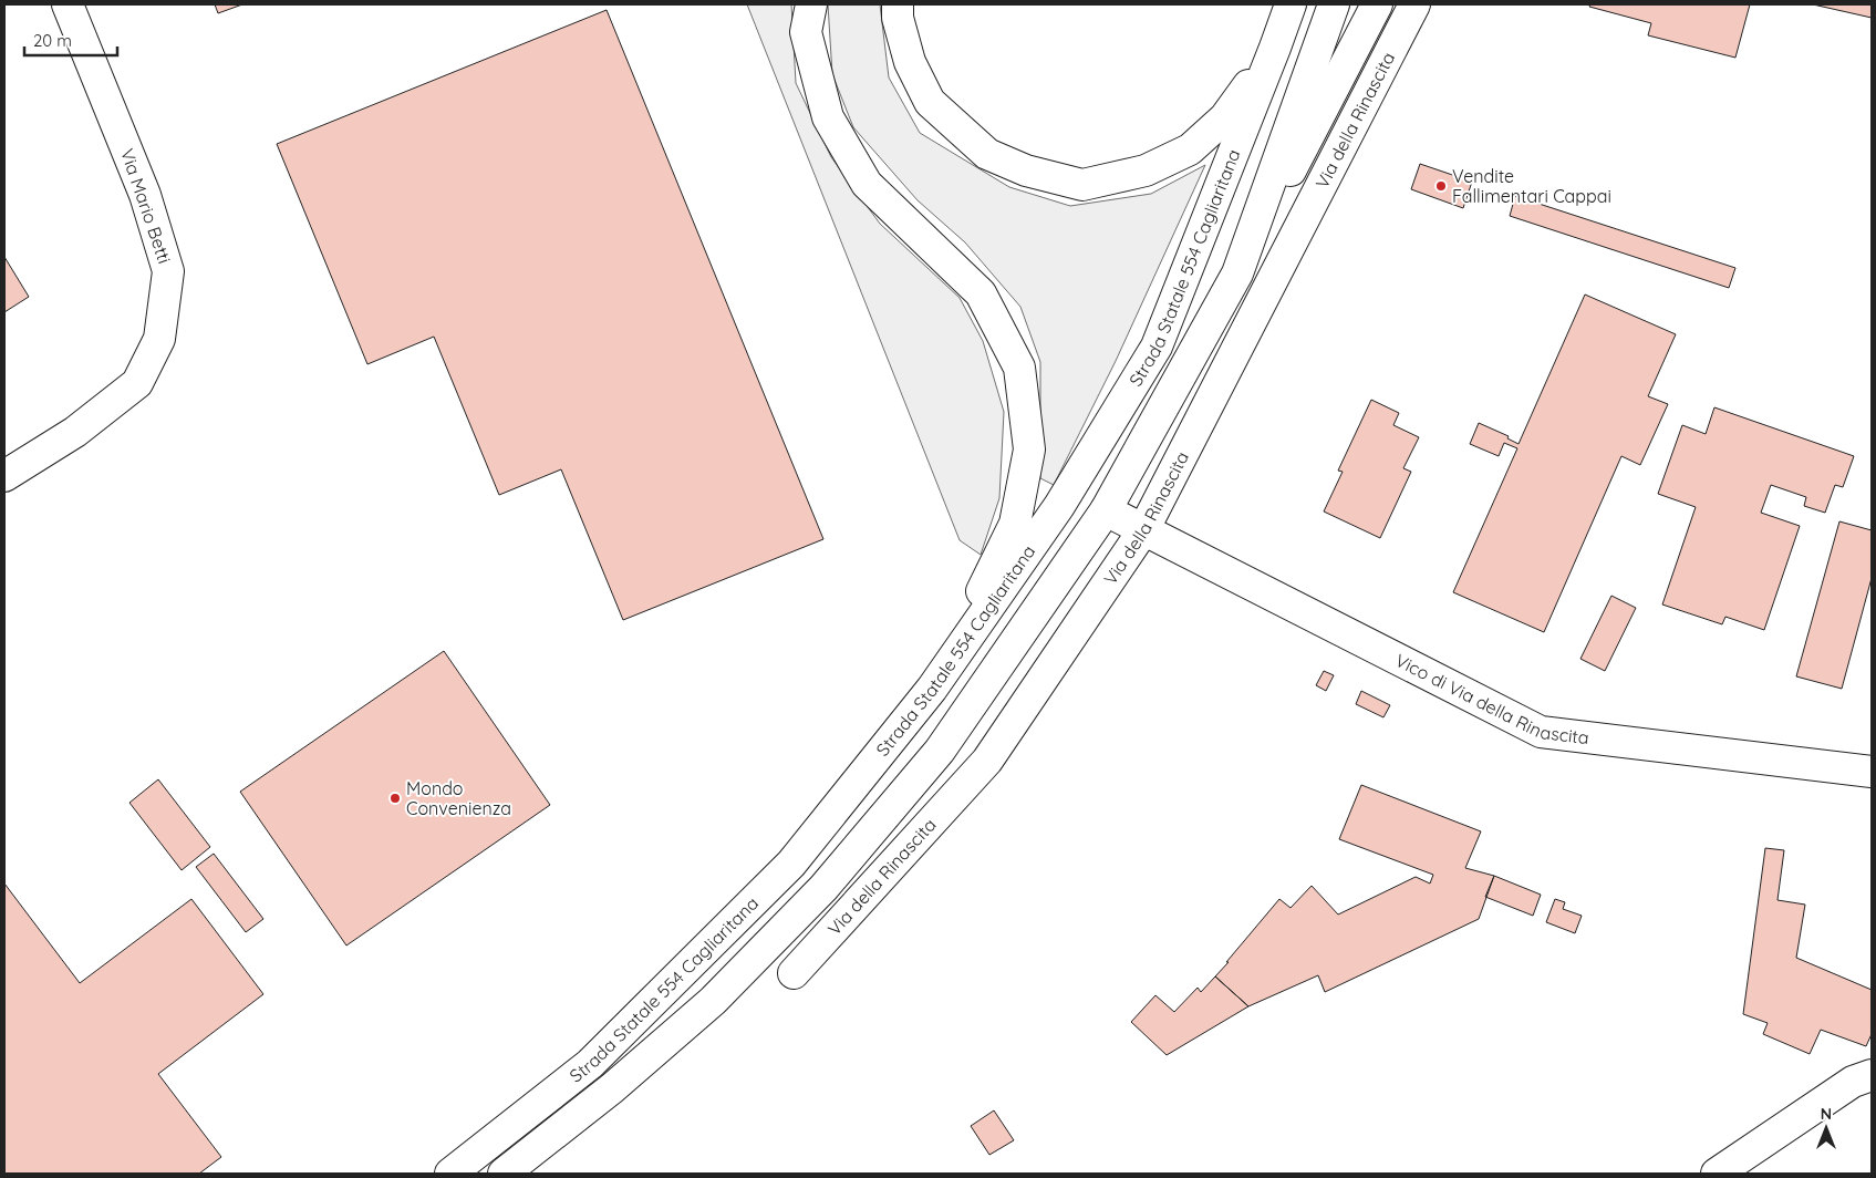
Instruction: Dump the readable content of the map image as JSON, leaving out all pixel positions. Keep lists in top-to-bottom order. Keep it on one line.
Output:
{"streets":{"main road":["Via della Rinascita","Via Mario Betti","Strada Statale 554 Cagliaritana","Vico di Via della Rinascita"]},"crossings":[["Via della Rinascita","Vico di Via della Rinascita"],["Strada Statale 554 Cagliaritana","Vico di Via della Rinascita"]],"places":["Vendite Fallimentari Cappai","Mondo Convenienza"],"scale_bar":"20 m","north":"top"}
